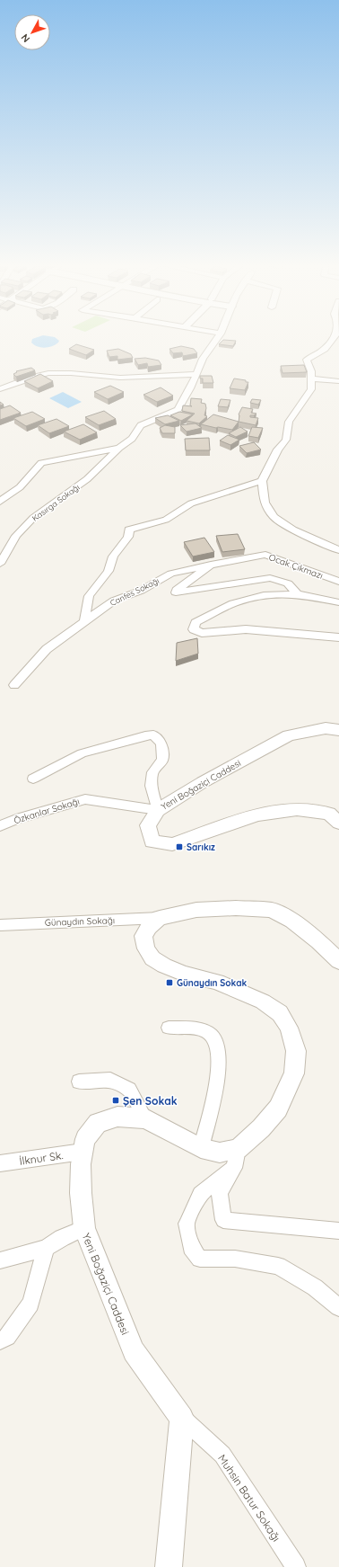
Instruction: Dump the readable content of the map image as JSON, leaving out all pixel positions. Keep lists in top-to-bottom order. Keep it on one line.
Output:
{"streets":{"street":["Kasırga Sokağı","Ocak Çıkmazı","Canfes Sokağı","Yeni Boğaziçi Caddesi","Özkanlar Sokağı","Günaydın Sokağı","İlknur Sk.","Muhsin Batur Sokağı"]},"crossings":[["Ocak Çıkmazı","Canfes Sokağı"],["Yeni Boğaziçi Caddesi","Özkanlar Sokağı"],["Yeni Boğaziçi Caddesi","İlknur Sk."],["Yeni Boğaziçi Caddesi","Muhsin Batur Sokağı"]],"places":{"transit":["Sarıkız","Günaydın Sokak","Şen Sokak"]},"north":"bottom left"}
